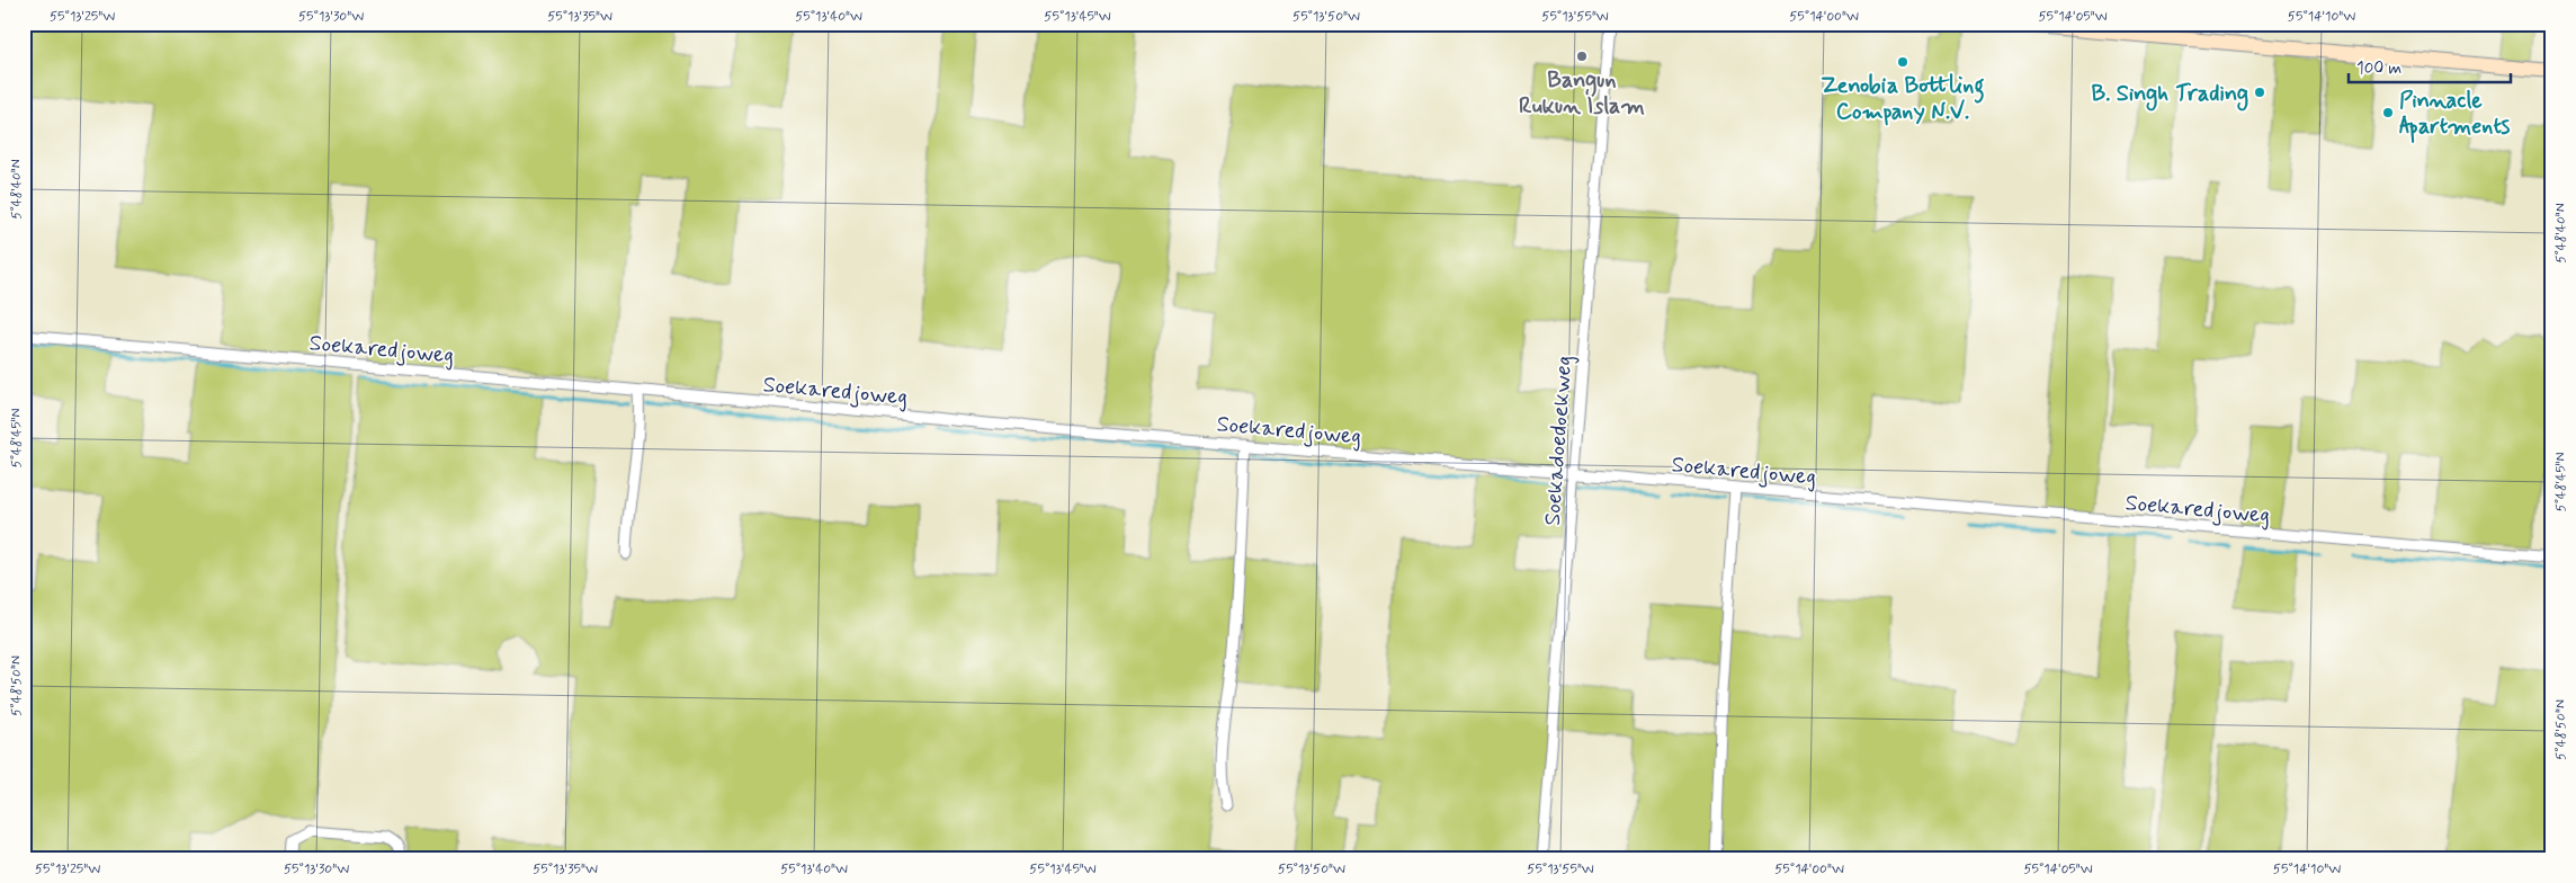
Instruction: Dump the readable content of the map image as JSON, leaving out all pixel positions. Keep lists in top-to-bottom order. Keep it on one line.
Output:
{"streets":{"street":["Soekaredjoweg","Soekadoedoekweg"]},"crossings":[["Soekaredjoweg","Soekadoedoekweg"]],"places":["Bangun Rukun Islam","Zenobia Bottling Company N.V.","B. Singh Trading","Pinnacle Apartments"],"scale_bar":"100 m","coordinates":["55°13'25\"W","55°13'30\"W","55°13'35\"W","55°13'40\"W","55°13'45\"W","55°13'50\"W","55°13'55\"W","55°14'00\"W","55°14'05\"W","55°14'10\"W","5°48'40\"N","5°48'45\"N","5°48'50\"N"]}
